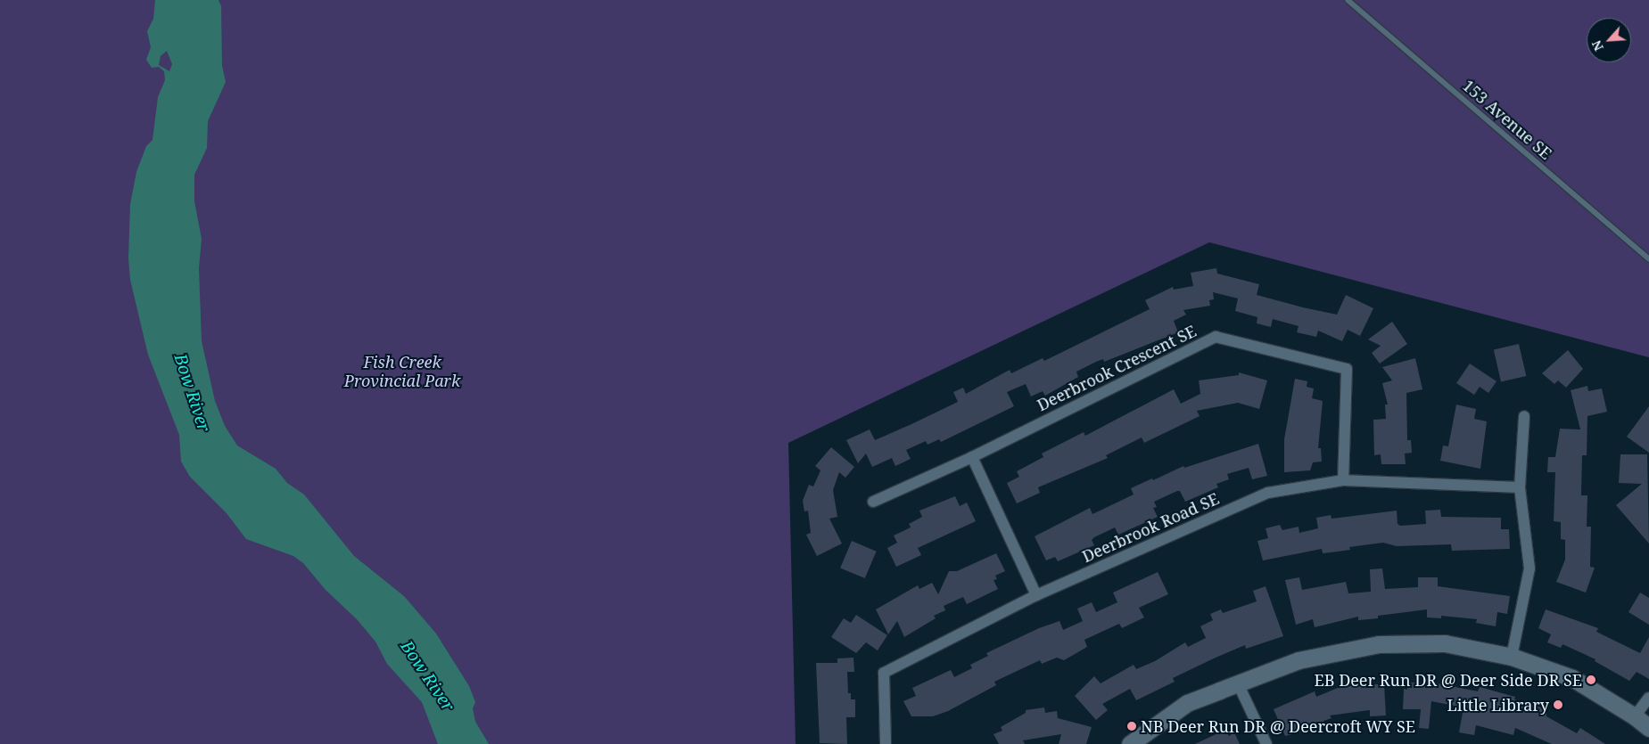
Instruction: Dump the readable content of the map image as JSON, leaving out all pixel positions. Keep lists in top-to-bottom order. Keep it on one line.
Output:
{"streets":{"street":["Deerbrook Crescent SE","Deerbrook Road SE"],"lane":["153 Avenue SE"]},"crossings":[["Deerbrook Crescent SE","Deerbrook Road SE"]],"water":["Bow River"],"parks":["Fish Creek Provincial Park"],"places":["EB Deer Run DR @ Deer Side DR SE","Little Library","NB Deer Run DR @ Deercroft WY SE"],"north":"bottom left"}
